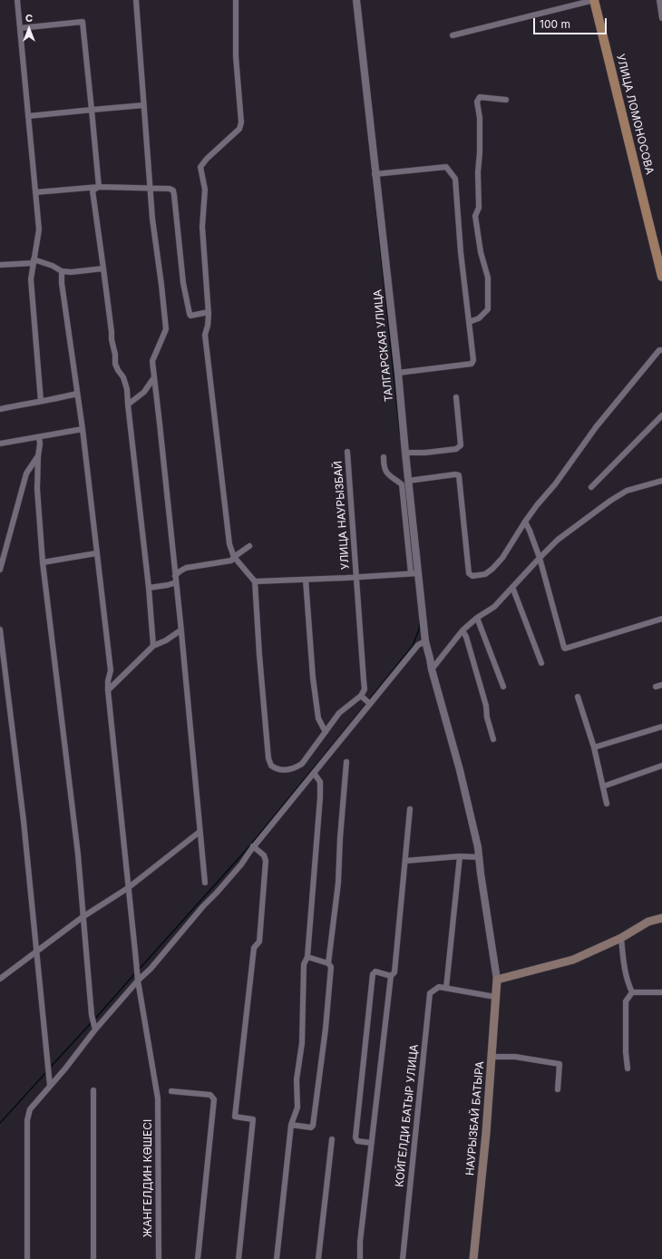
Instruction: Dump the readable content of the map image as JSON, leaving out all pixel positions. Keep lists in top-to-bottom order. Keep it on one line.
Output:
{"streets":{"main road":["УЛИЦА ЛОМОНОСОВА","НАУРЫЗБАЙ БАТЫРА"],"street":["ТАЛГАРСКАЯ УЛИЦА","УЛИЦА НАУРЫЗБАЙ","КОЙГЕЛДИ БАТЫР УЛИЦА","ЖАНГЕЛДИН КӨШЕСІ"]},"crossings":[["ТАЛГАРСКАЯ УЛИЦА","НАУРЫЗБАЙ БАТЫРА"]],"scale_bar":"100 m","north":"top"}
